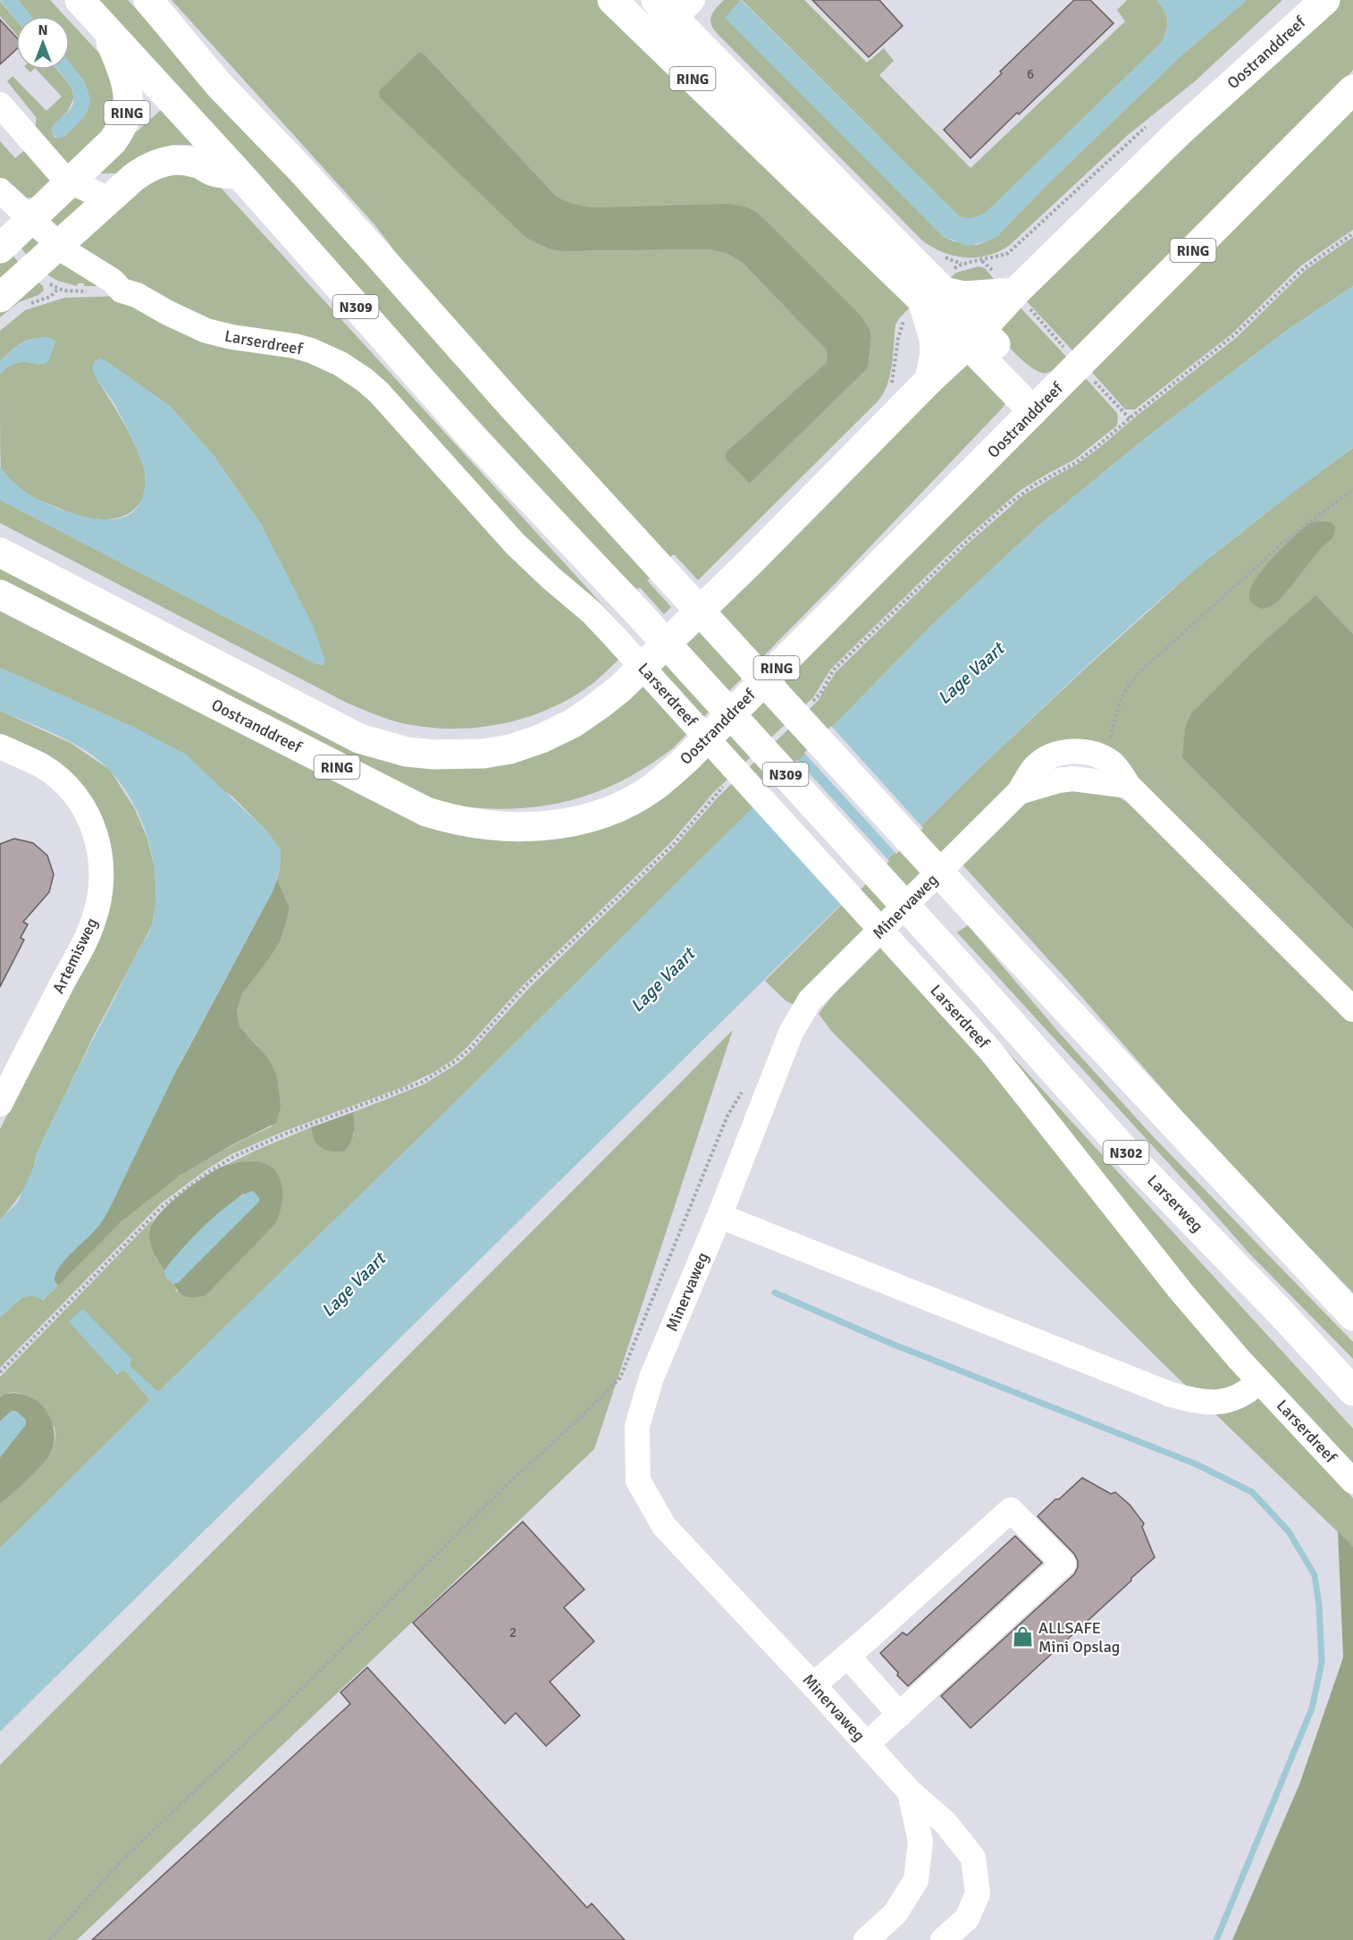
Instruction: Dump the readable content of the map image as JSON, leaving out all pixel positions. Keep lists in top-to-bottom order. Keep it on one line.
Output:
{"streets":{"main road":["Oostranddreef","RING","N309","Larserdreef","N302","Larserweg"],"street":["Minervaweg","Artemisweg"]},"crossings":[["Oostranddreef","RING"],["RING","Larserdreef"],["Larserdreef","Larserweg"]],"water":["Lage Vaart"],"places":{"shop":["ALLSAFE Mini Opslag"]},"house_numbers":["6","2"],"north":"top"}
